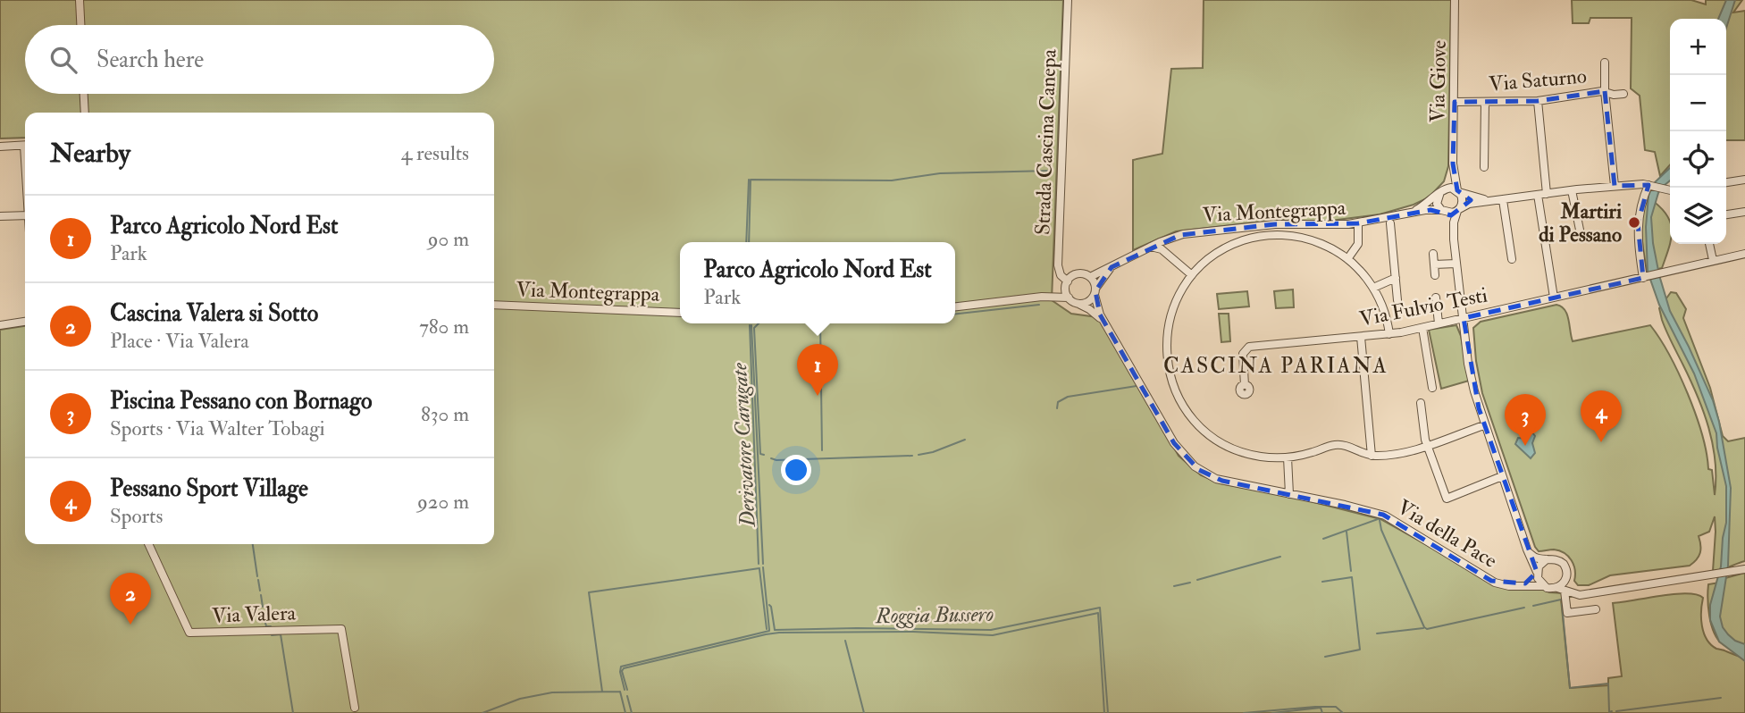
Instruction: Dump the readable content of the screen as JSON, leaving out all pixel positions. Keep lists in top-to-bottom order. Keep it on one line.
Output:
{"streets":{"street":["Via Saturno","Via Giove","Strada Cascina Canepa","Via Montegrappa","Via Fulvio Testi","Via della Pace","Via Valera"]},"crossings":[["Via Saturno","Via Giove"],["Via Giove","Via Montegrappa"],["Strada Cascina Canepa","Via Montegrappa"],["Strada Cascina Canepa","Via della Pace"],["Via Montegrappa","Via della Pace"]],"districts":["CASCINA PARIANA"],"water":["Derivatore Carugate","Roggia Bussero"],"places":["Martiri di Pessano"],"page":{"map_buttons":["+","−"],"search":"Search here","heading":["Nearby","4 results"],"list":[{"mark":"1","name":"Parco Agricolo Nord Est","note":"Park","value":"90 m"},{"mark":"2","name":"Cascina Valera si Sotto","note":"Place · Via Valera","value":"780 m"},{"mark":"3","name":"Piscina Pessano con Bornago","note":"Sports · Via Walter Tobagi","value":"830 m"},{"mark":"4","name":"Pessano Sport Village","note":"Sports","value":"920 m"}],"popup":["Parco Agricolo Nord Est","Park"],"pins":["1","4","3","2"]}}
